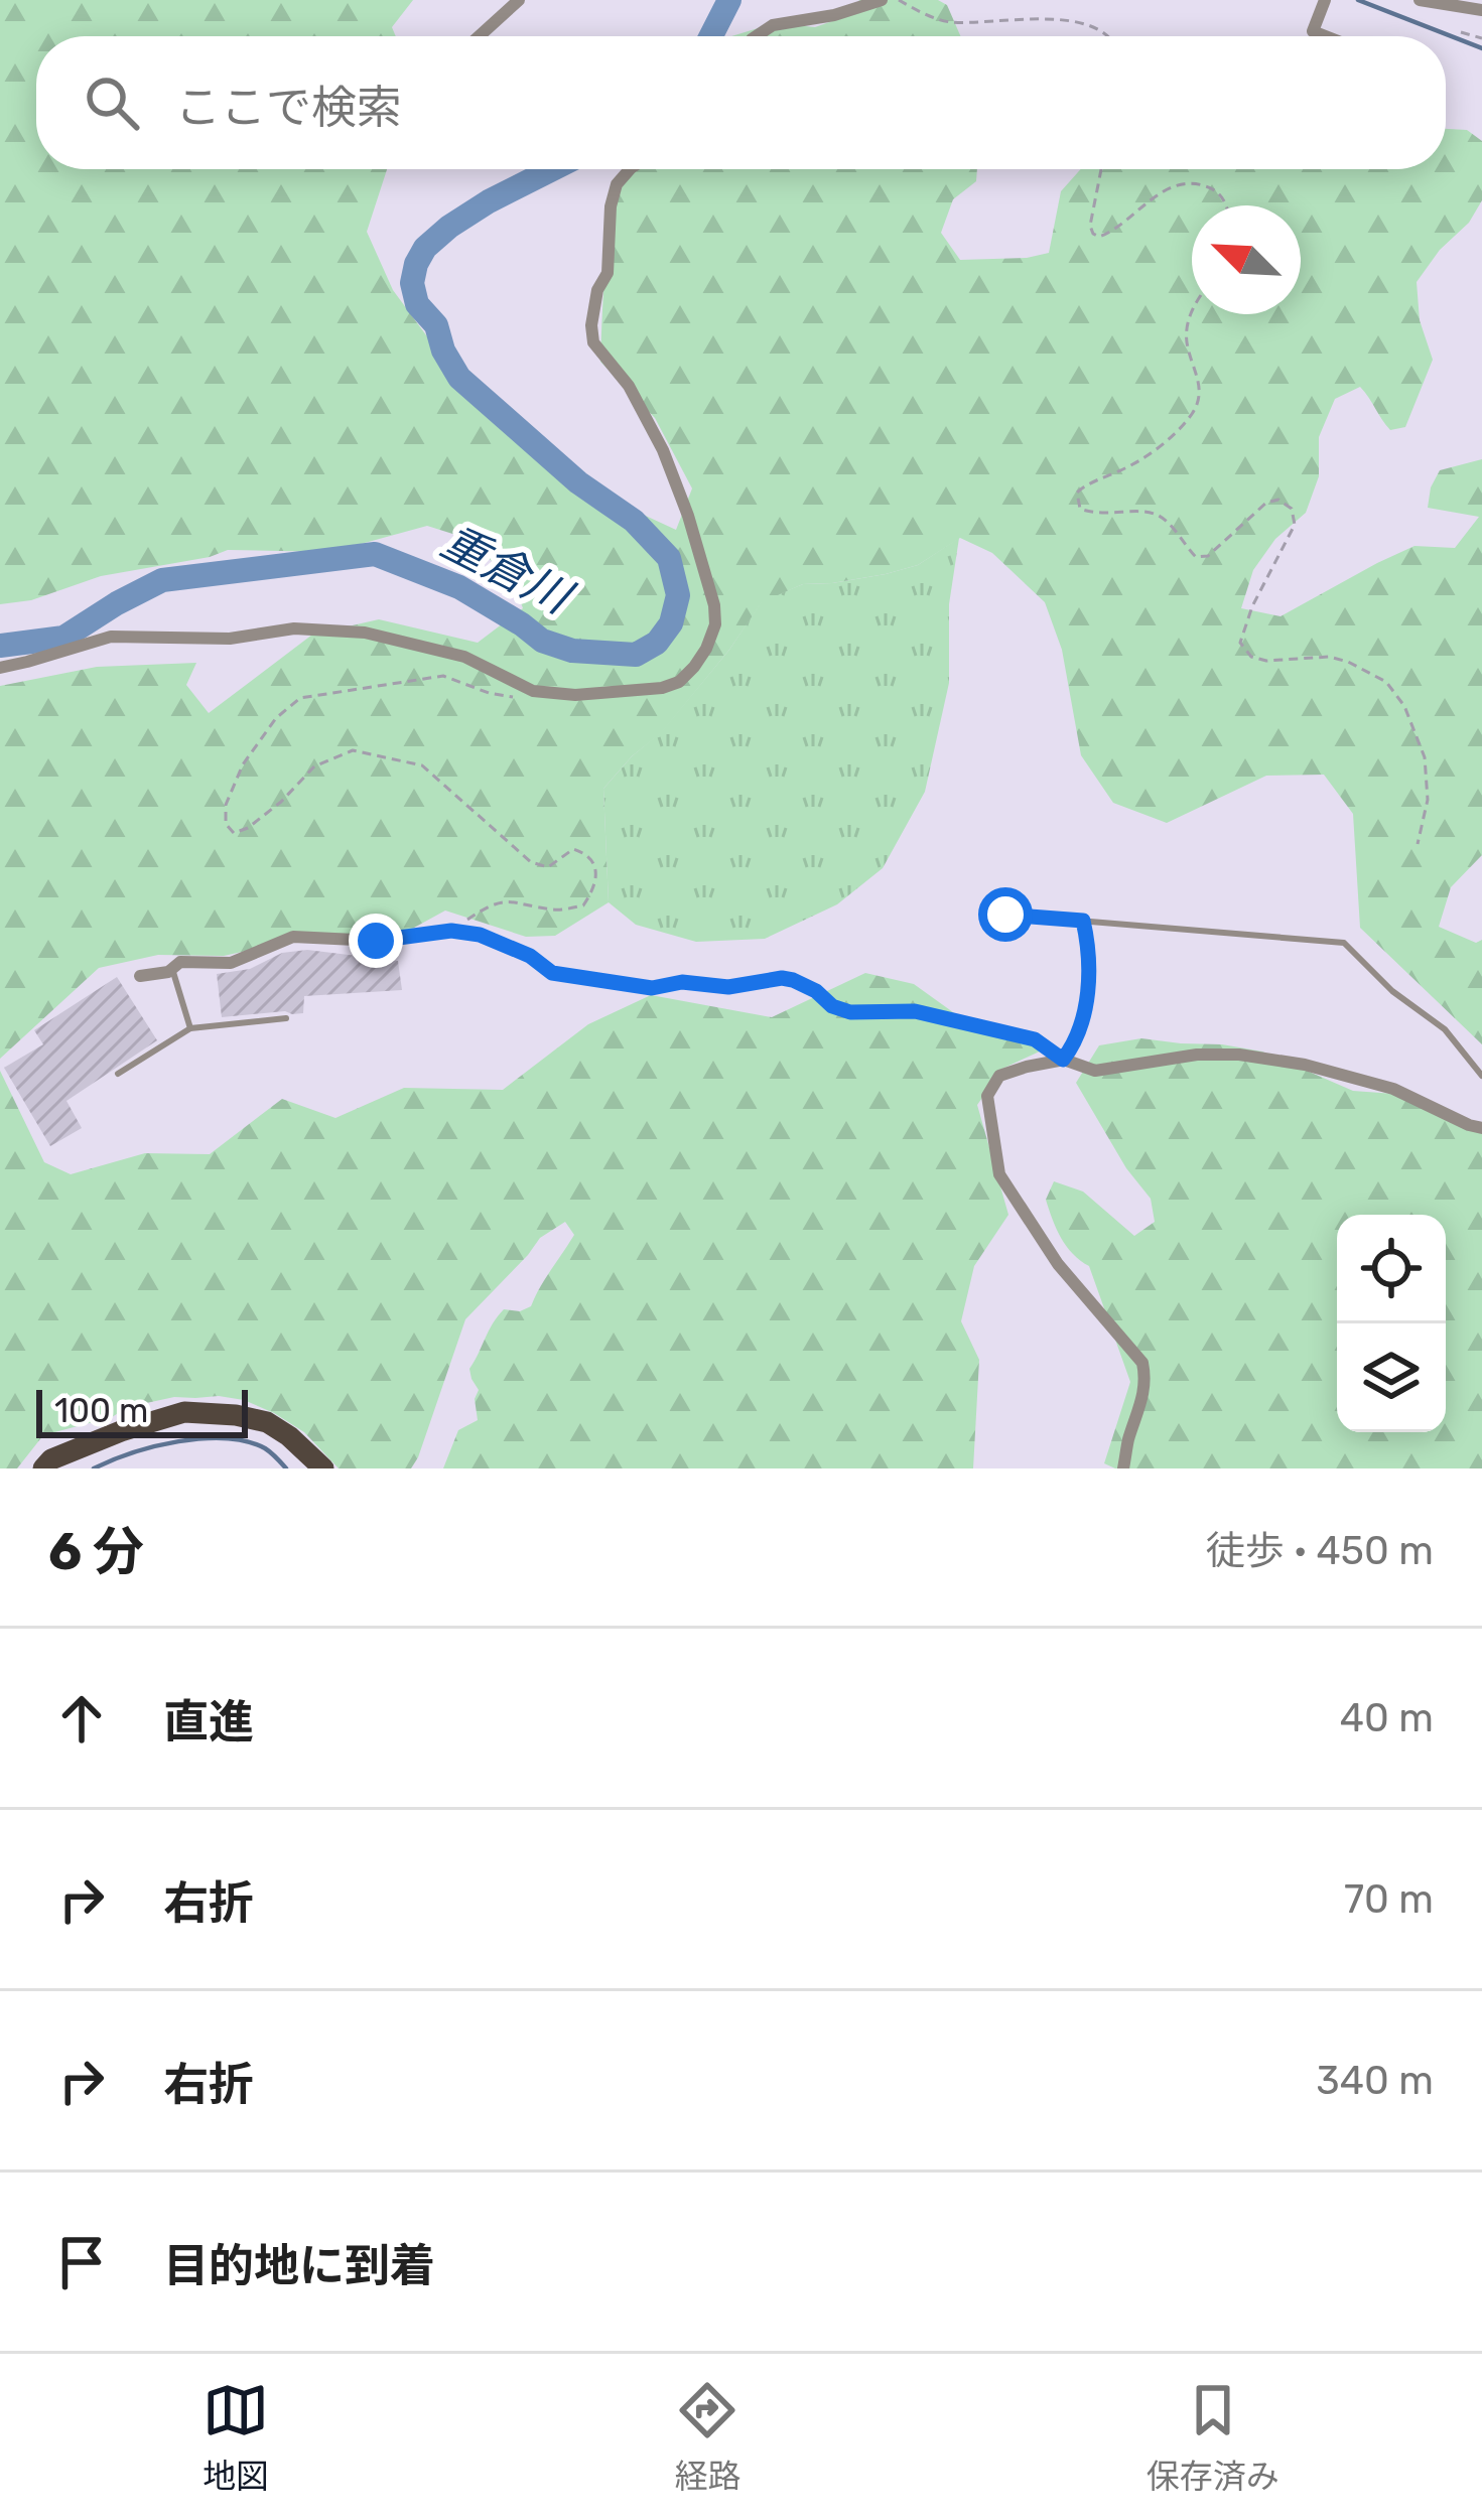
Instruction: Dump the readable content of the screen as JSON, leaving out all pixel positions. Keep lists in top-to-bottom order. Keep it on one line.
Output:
{"water":["重倉川"],"scale_bar":"100 m","north":"top left","page":{"search":"ここで検索","scale":"100 m","heading":["6 分","徒歩 · 450 m"],"list":[["直進","40 m"],["右折","70 m"],["右折","340 m"],"目的地に到着"],"nav":["地図","経路","保存済み"]}}
